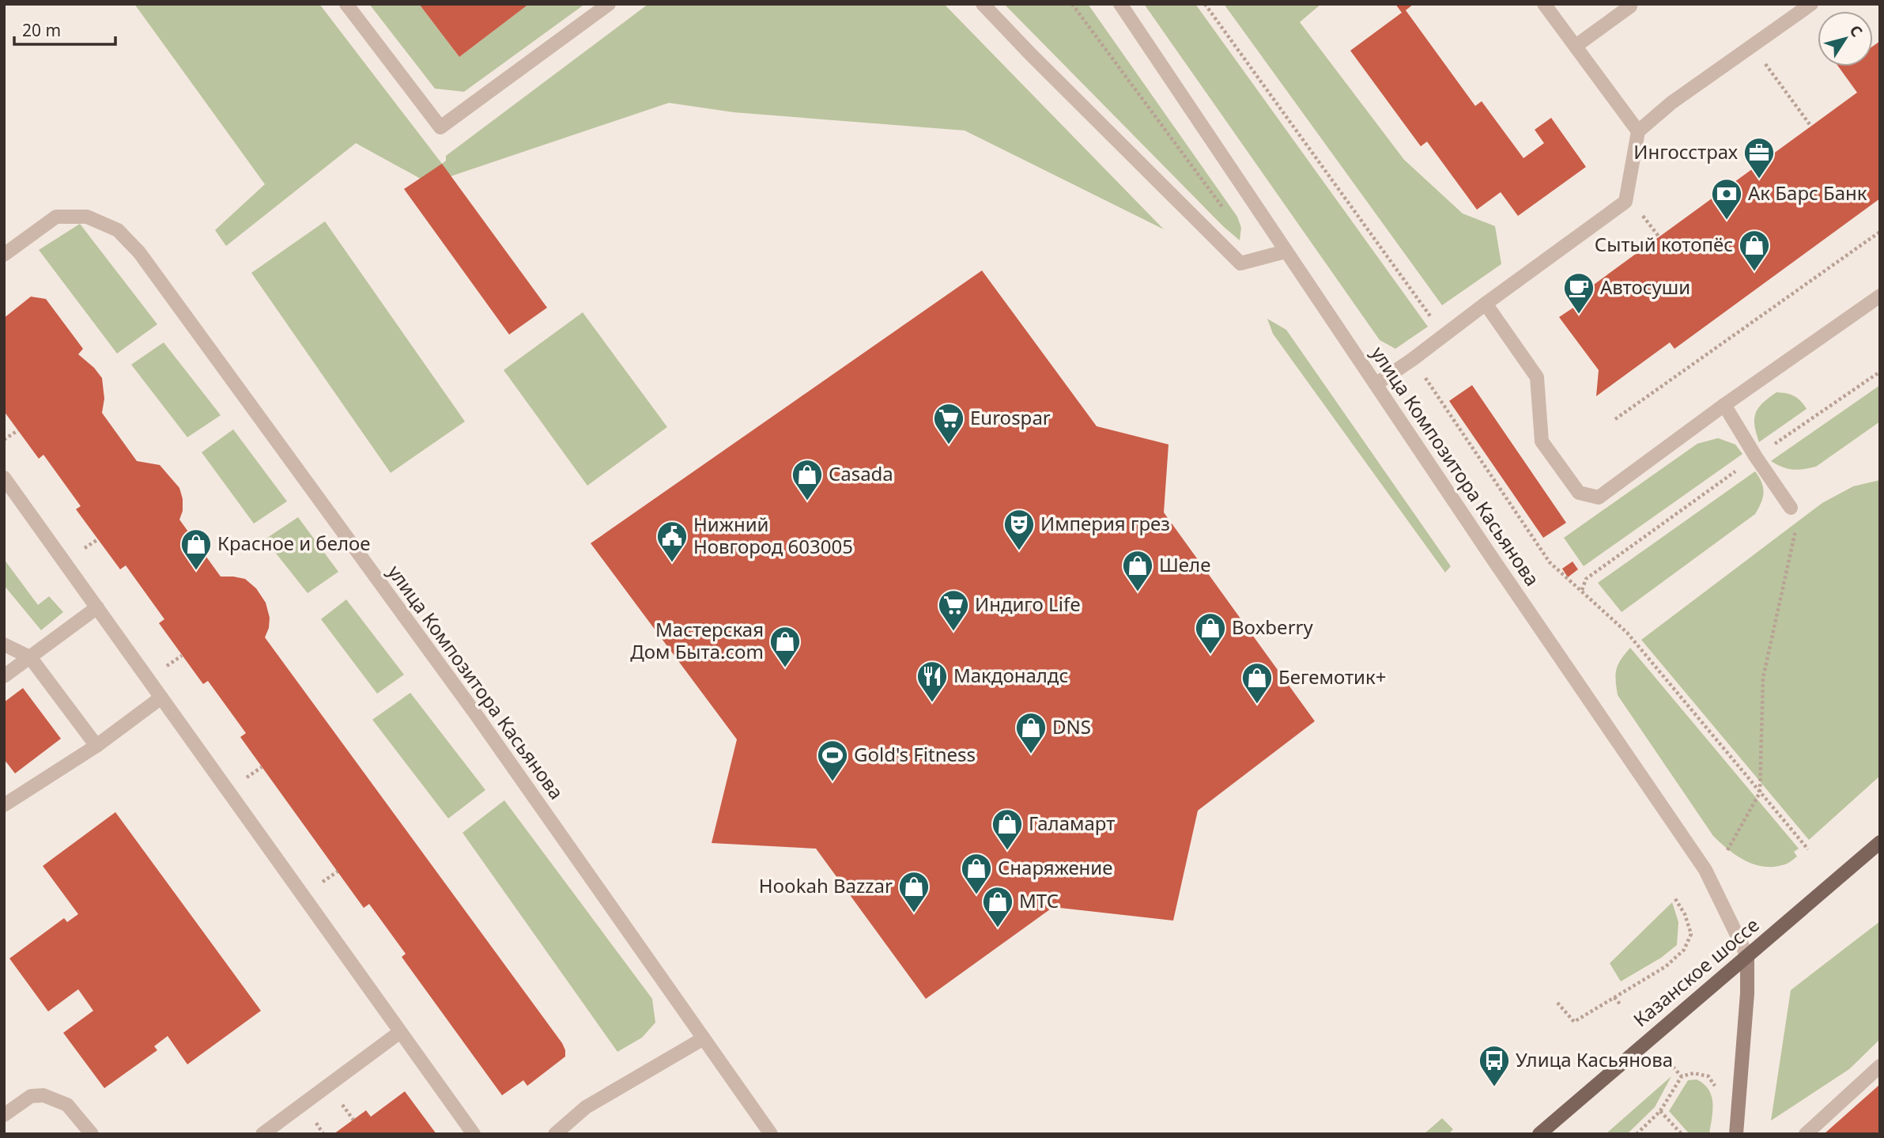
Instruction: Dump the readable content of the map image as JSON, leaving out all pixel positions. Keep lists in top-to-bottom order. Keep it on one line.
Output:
{"streets":{"main road":["Казанское шоссе"],"street":["улица Композитора Касьянова"]},"crossings":[["улица Композитора Касьянова","Казанское шоссе"]],"places":{"office":["Ингосстрах"],"bank":["Ак Барс Банк"],"shop":["Сытый котопёс","Casada","Красное и белое","Шеле","Boxberry","Мастерская Дом Быта.com","Бегемотик+","DNS","Галамарт","Снаряжение","Hookah Bazzar","МТС"],"cafe":["Автосуши"],"supermarket":["Eurospar","Индиго Life"],"theatre":["Империя грез"],"public building":["Нижний Новгород 603005"],"restaurant":["Макдоналдс"],"sports":["Gold's Fitness"],"bus stop":["Улица Касьянова"]},"scale_bar":"20 m","north":"top right"}
